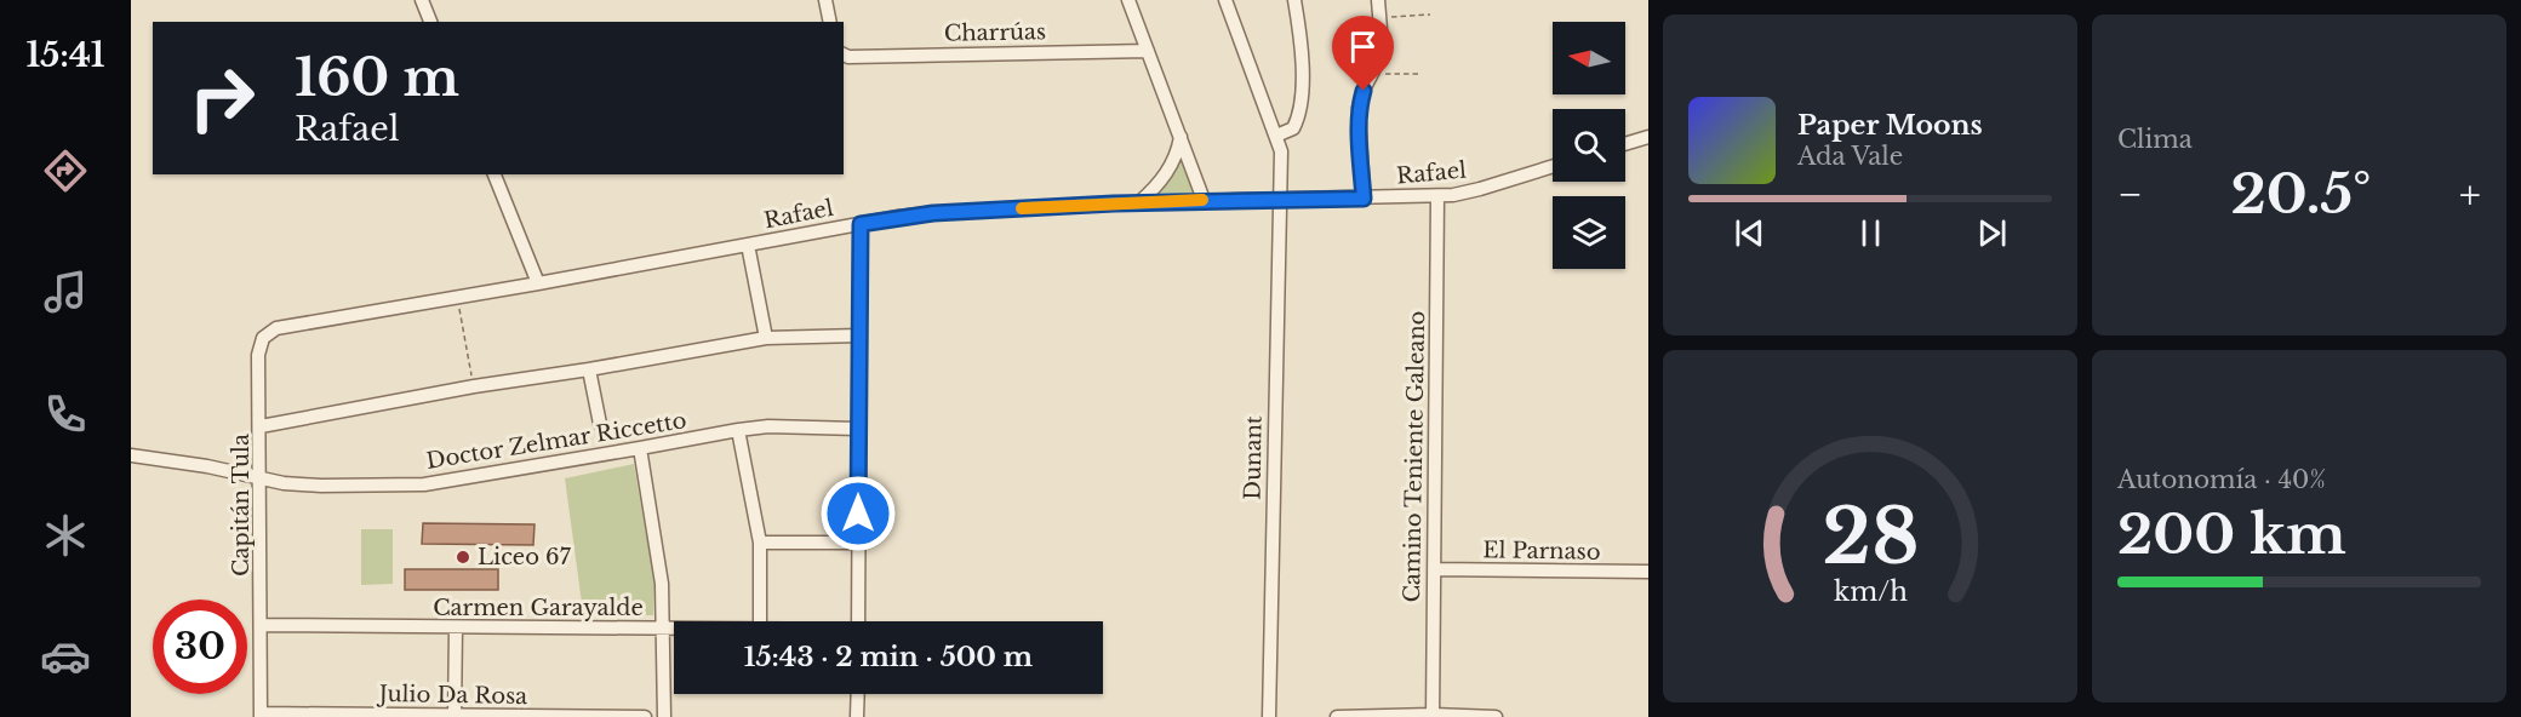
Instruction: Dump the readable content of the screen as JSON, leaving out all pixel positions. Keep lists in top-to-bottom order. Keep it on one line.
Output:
{"streets":{"street":["Charrúas","Rafael","Doctor Zelmar Riccetto","Camino Teniente Galeano","Dunant","Capitán Tula","El Parnaso","Carmen Garayalde","Julio Da Rosa"]},"crossings":[["Rafael","Camino Teniente Galeano"],["Rafael","Dunant"],["Rafael","Capitán Tula"],["Doctor Zelmar Riccetto","Capitán Tula"],["Camino Teniente Galeano","El Parnaso"],["Capitán Tula","Carmen Garayalde"],["Capitán Tula","Julio Da Rosa"]],"places":["Liceo 67"],"north":"left","page":{"tabs":"15:41","tile":["Clima",["Autonomía · 40%","200 km"]],"turn":["160 m","Rafael"],"song":["Paper Moons","Ada Vale"],"heat":["−","20.5°","+"],"limit":"30","trip":"15:43 · 2 min · 500 m","gauge":["28","km/h"]}}
